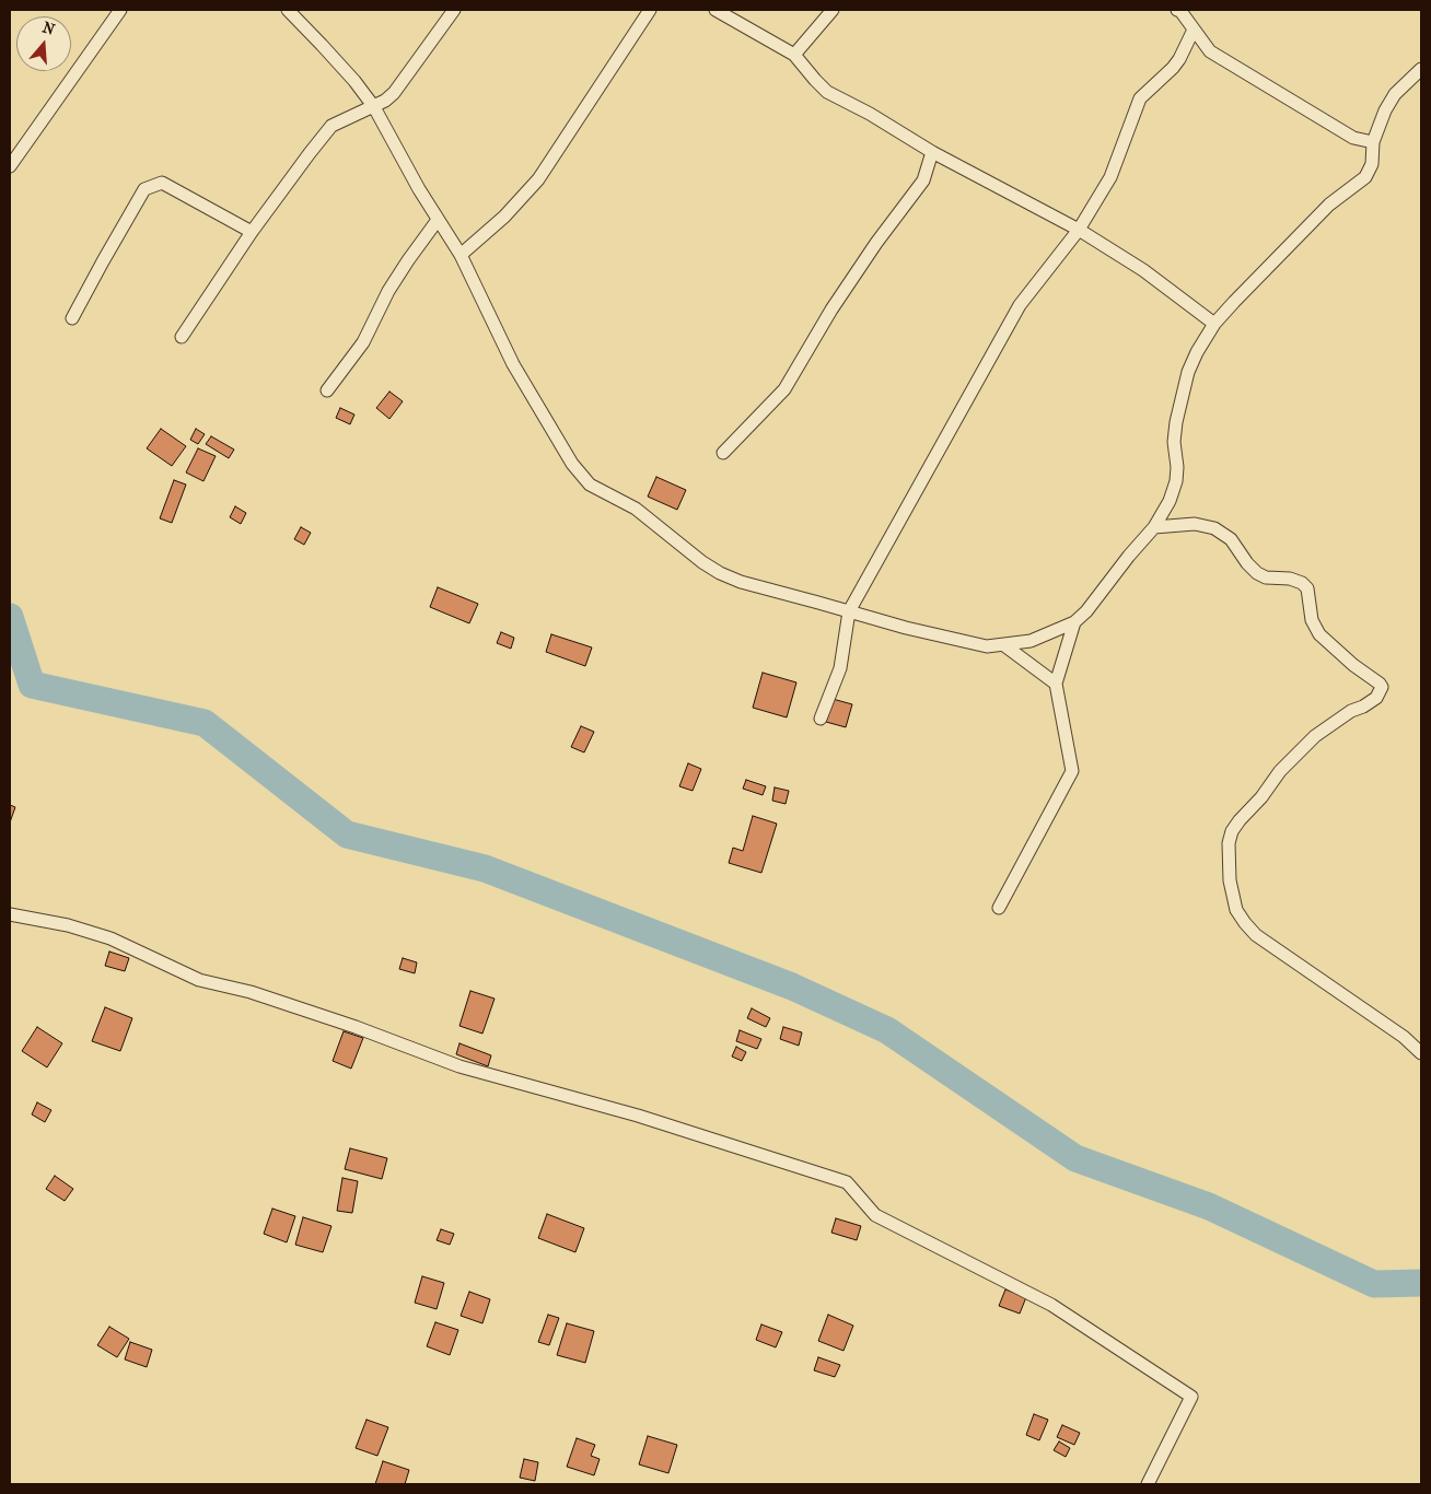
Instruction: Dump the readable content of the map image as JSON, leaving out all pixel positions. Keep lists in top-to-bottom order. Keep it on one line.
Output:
{"north":"top"}
